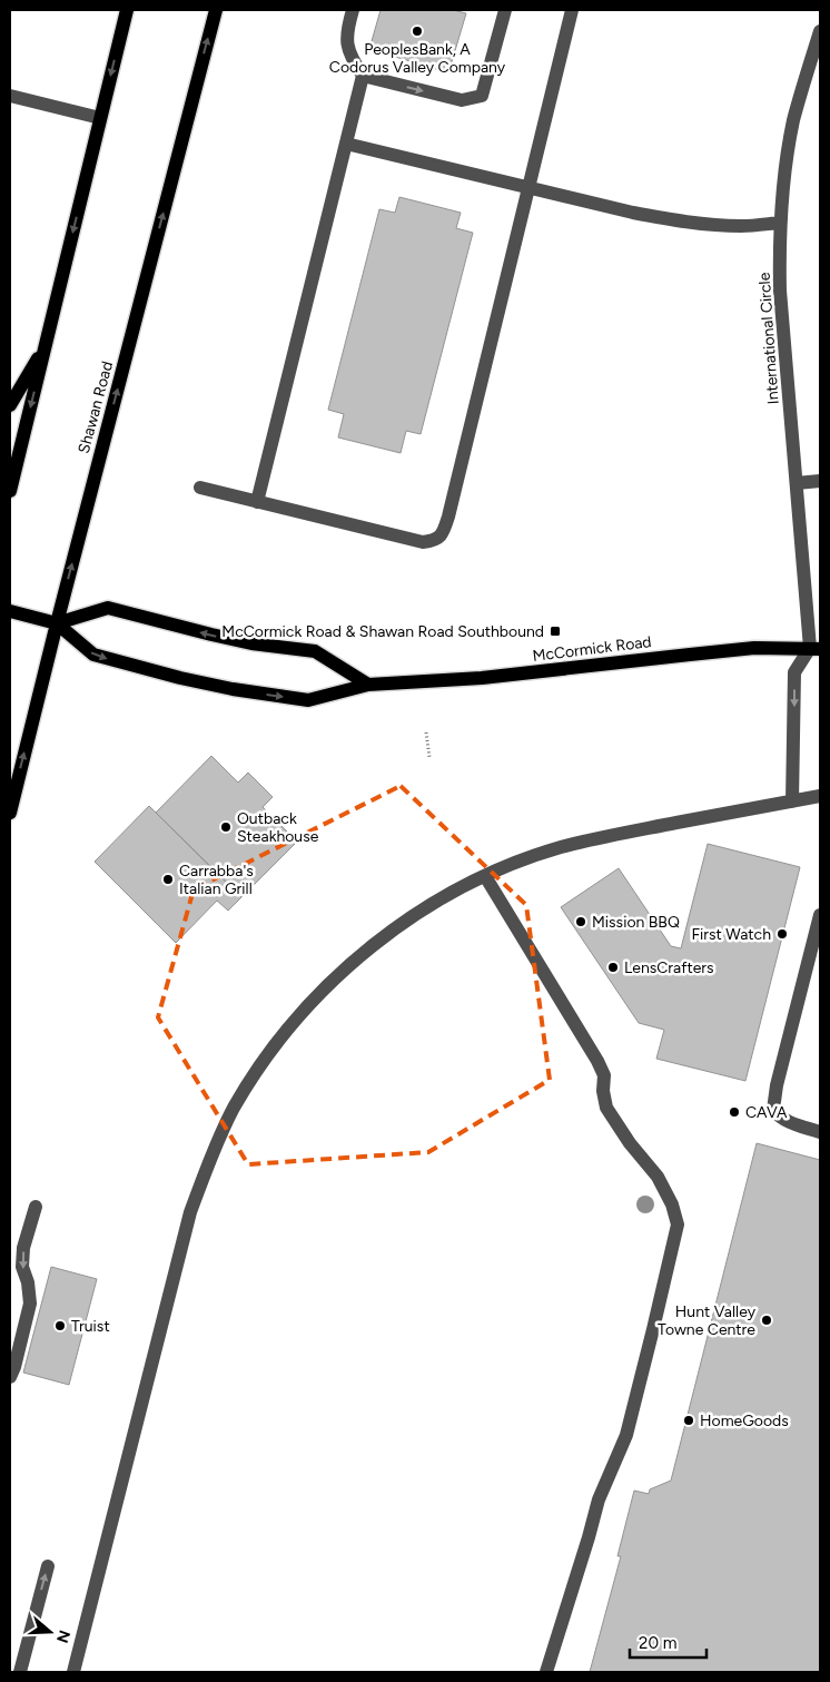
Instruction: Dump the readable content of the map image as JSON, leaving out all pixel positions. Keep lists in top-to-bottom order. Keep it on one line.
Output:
{"streets":{"main road":["Shawan Road","McCormick Road"],"street":["International Circle"]},"crossings":[["International Circle","McCormick Road"],["Shawan Road","McCormick Road"]],"places":{"other":["PeoplesBank, A Codorus Valley Company","Outback Steakhouse","Carrabba's Italian Grill","Mission BBQ","First Watch","LensCrafters","CAVA","Hunt Valley Towne Centre","Truist","HomeGoods"],"transit":["McCormick Road & Shawan Road Southbound"]},"scale_bar":"20 m","north":"right"}
